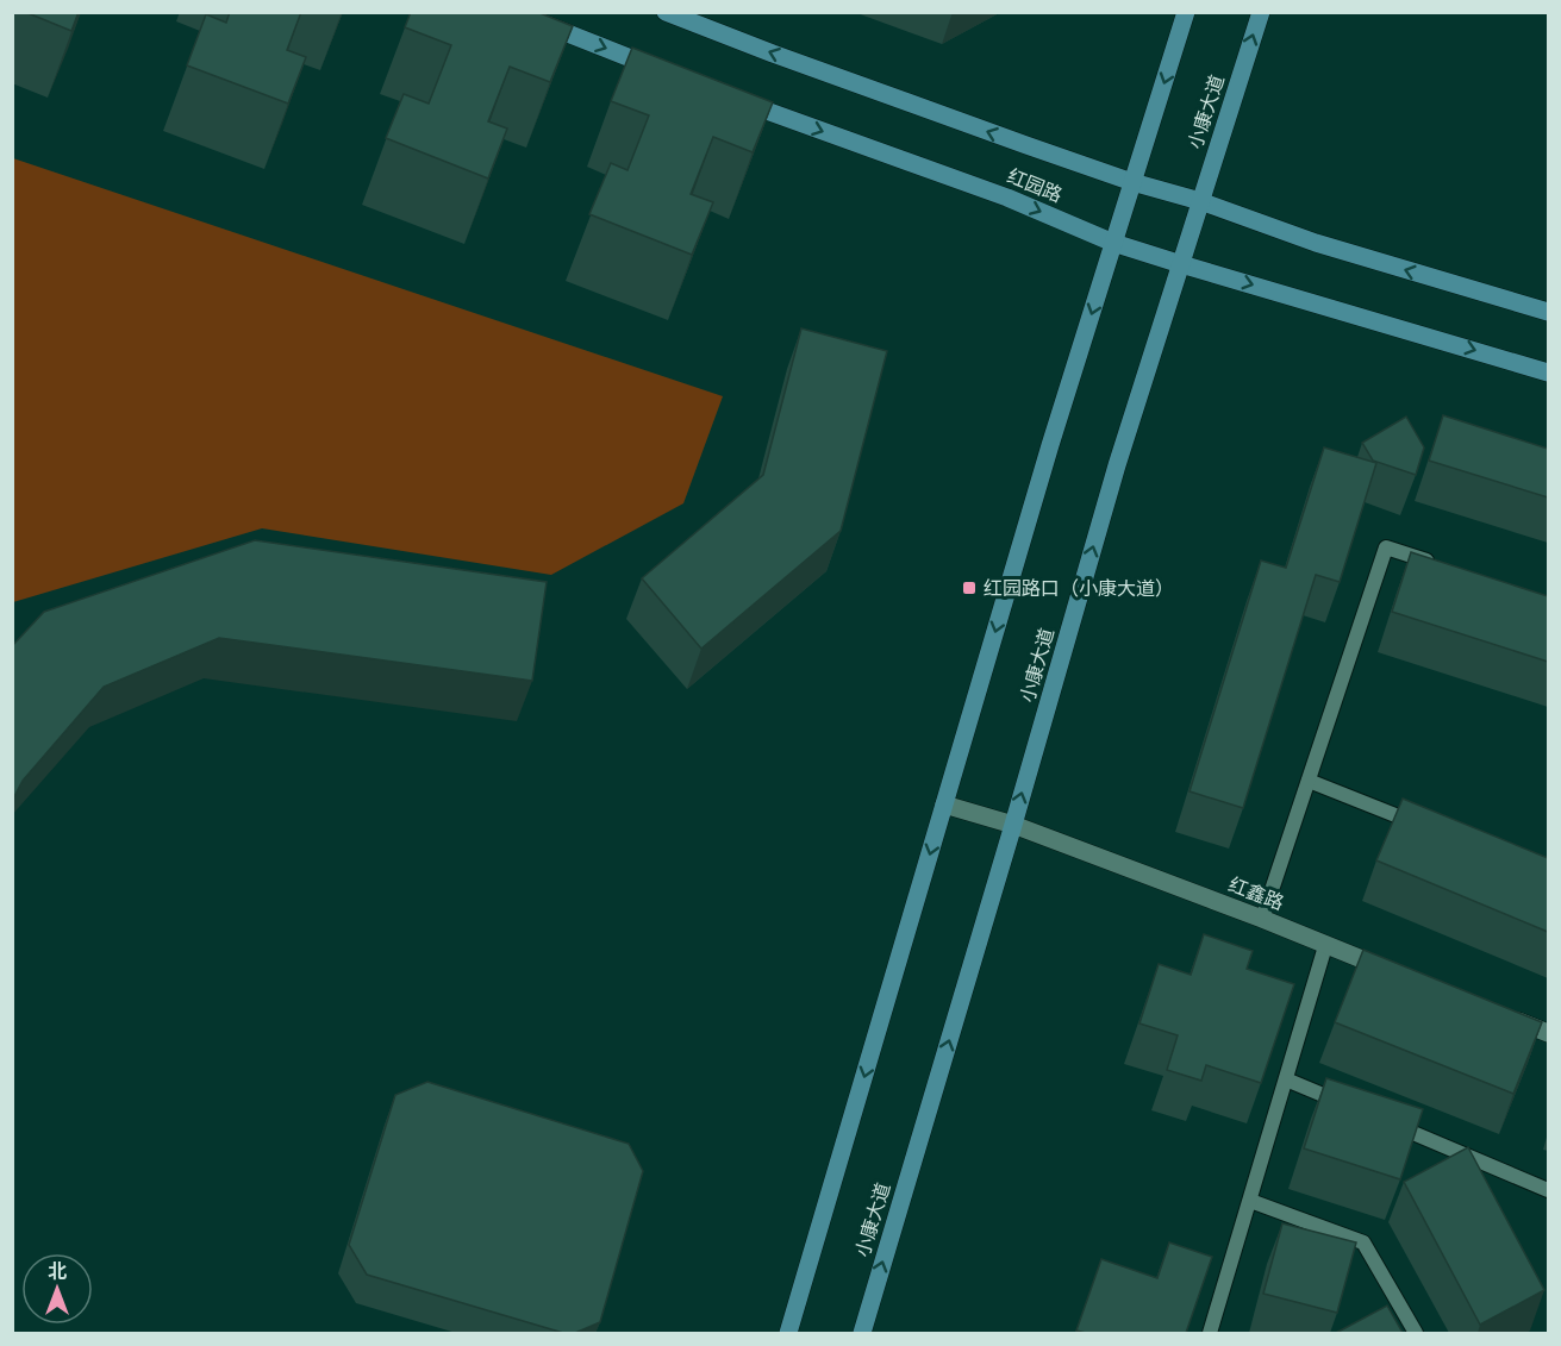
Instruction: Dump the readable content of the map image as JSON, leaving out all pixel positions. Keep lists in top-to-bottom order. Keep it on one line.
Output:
{"streets":{"main road":["小康大道","红园路"],"street":["红鑫路"]},"crossings":[["小康大道","红园路"],["小康大道","红鑫路"]],"places":{"transit":["红园路口（小康大道）"]},"north":"top"}
